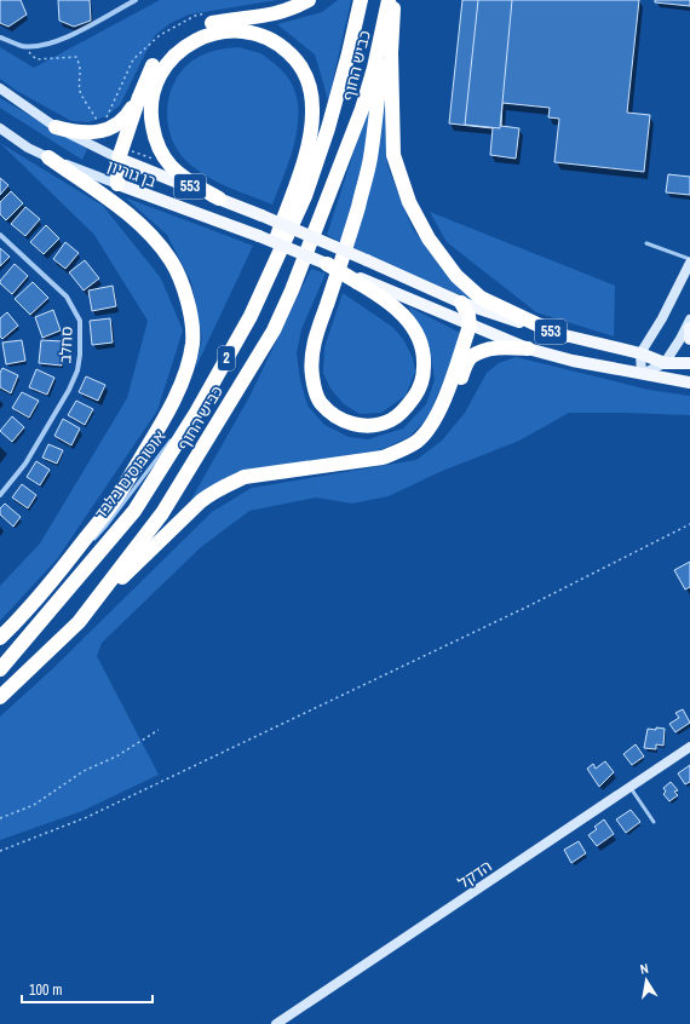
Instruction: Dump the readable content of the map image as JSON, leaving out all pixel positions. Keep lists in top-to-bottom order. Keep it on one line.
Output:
{"streets":{"highway":["כביש החוף","2"],"main road":["בן גוריון","553"],"street":["סחלב","הדקל"],"lane":["אוטובוסים בלבד"]},"crossings":[["בן גוריון","553"]],"scale_bar":"100 m","north":"top"}
